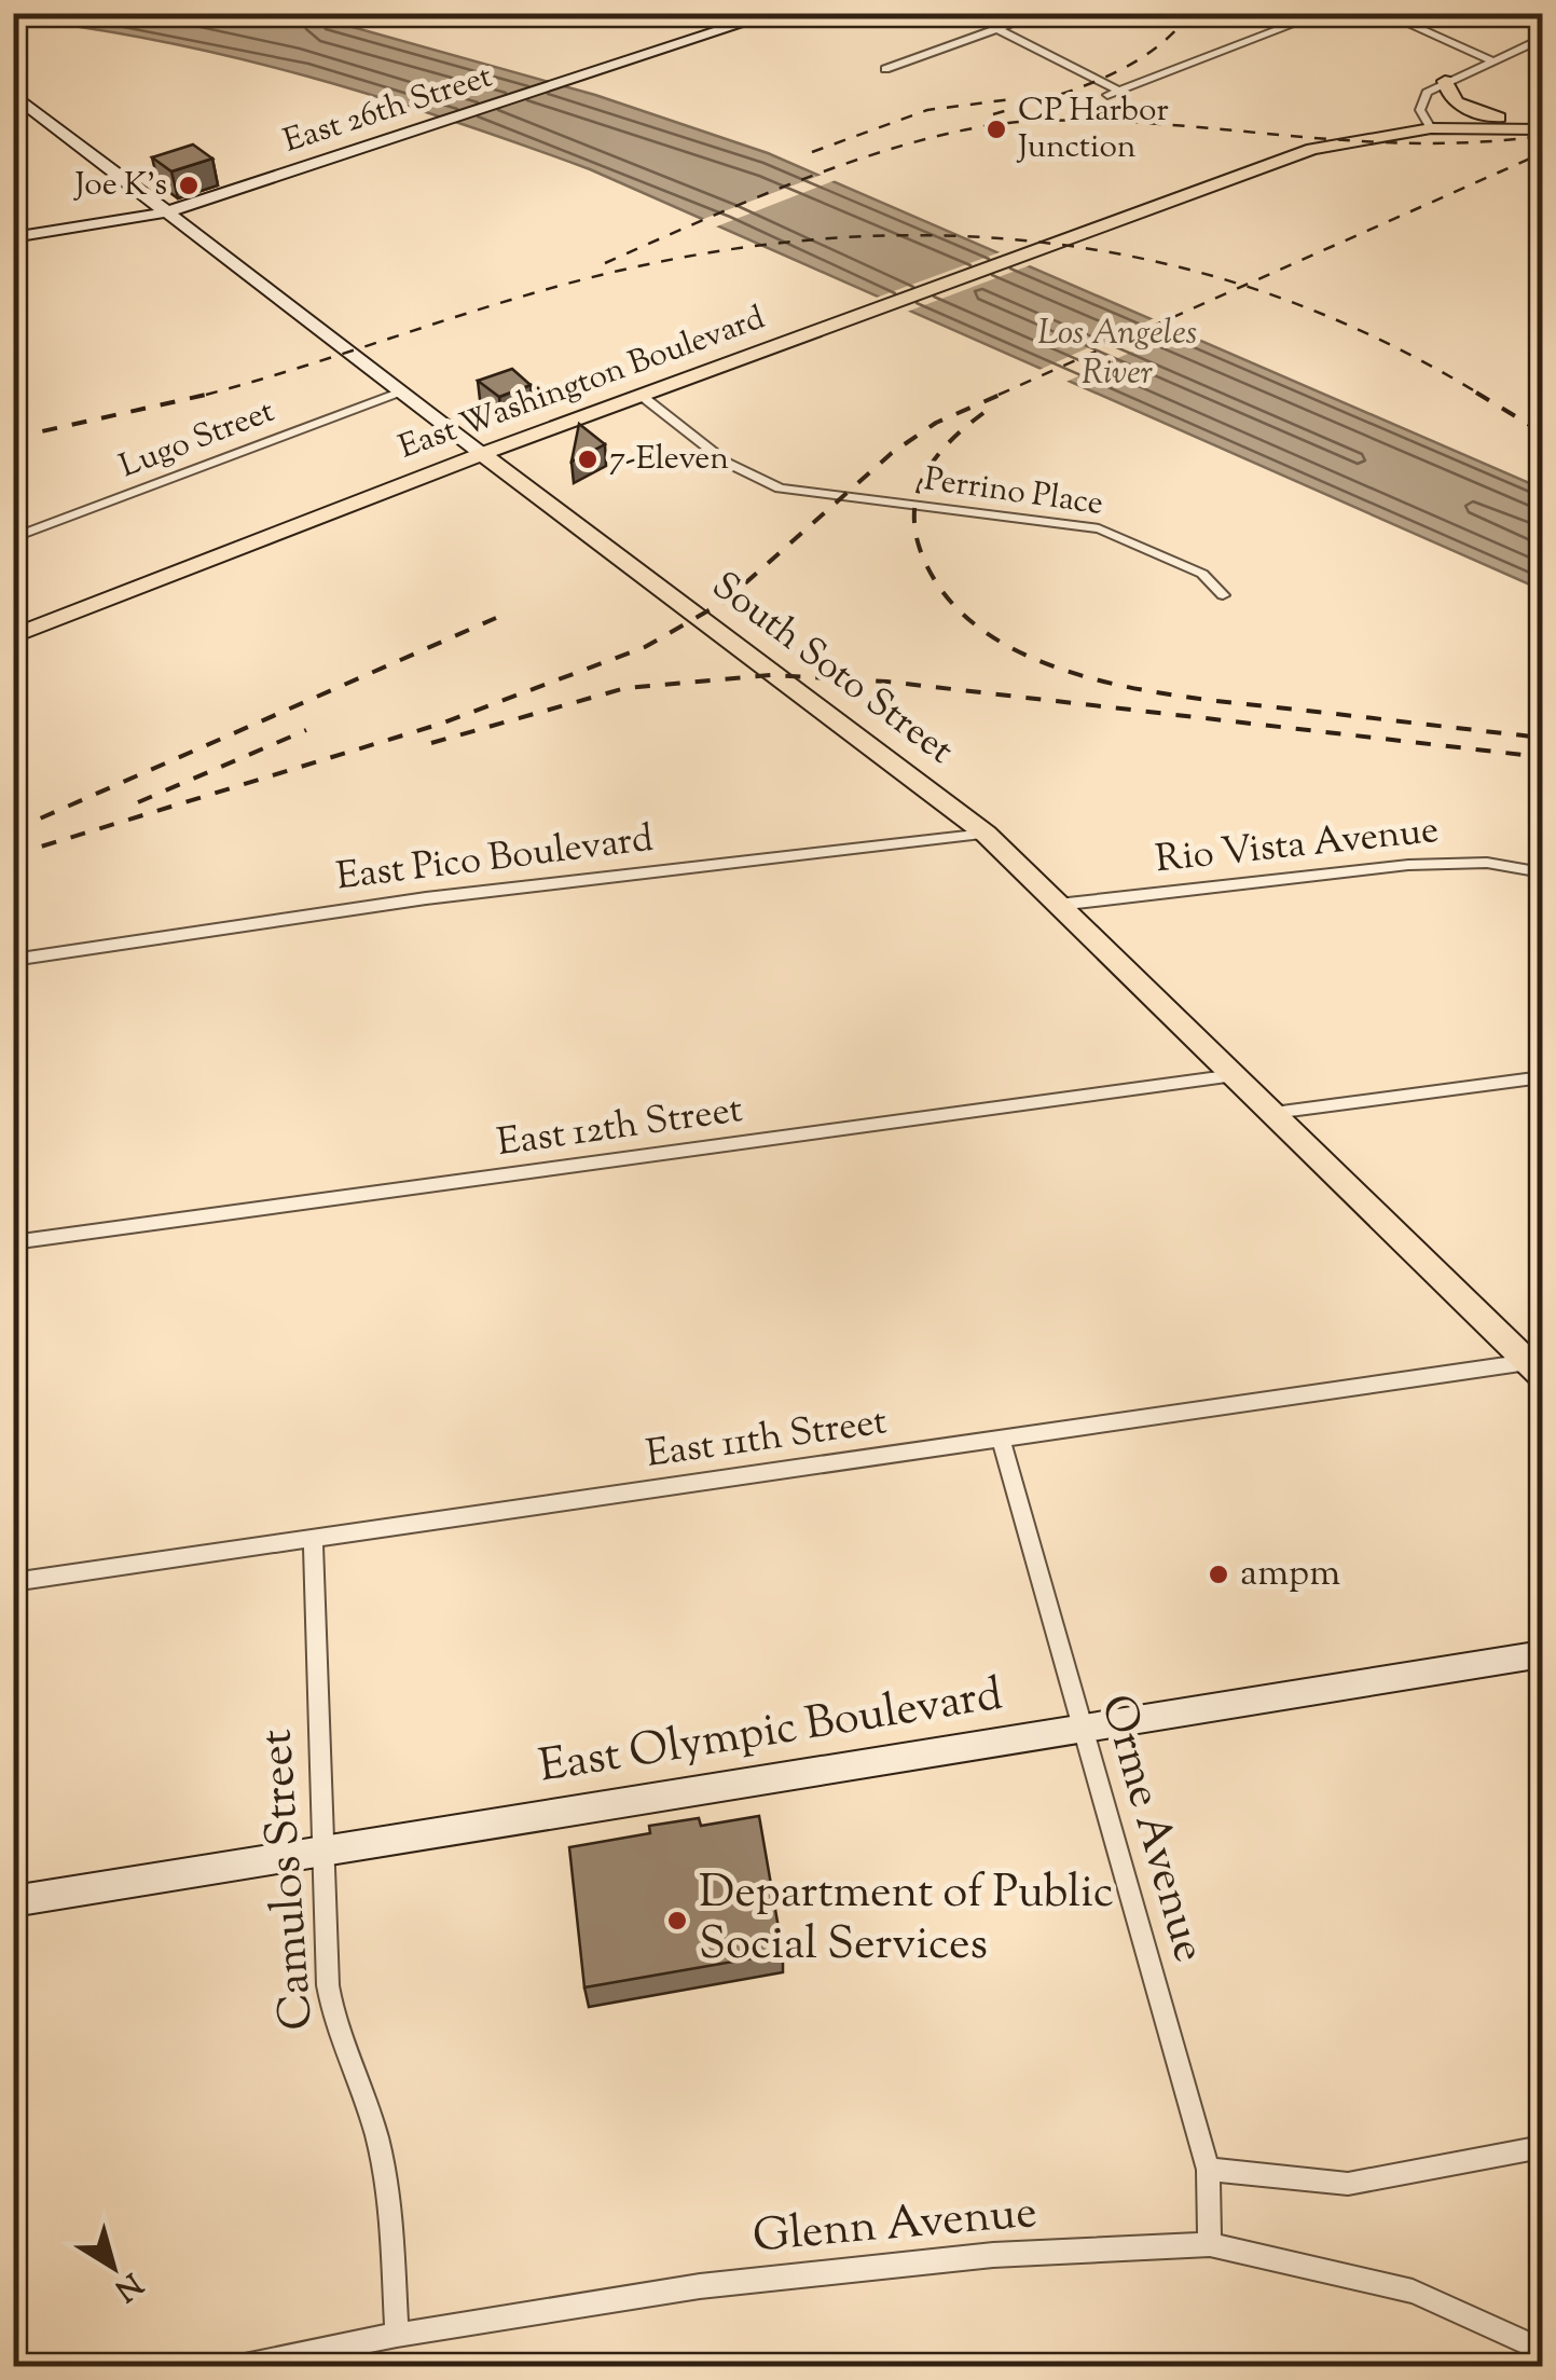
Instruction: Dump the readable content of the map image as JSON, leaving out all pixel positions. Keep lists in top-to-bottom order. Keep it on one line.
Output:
{"streets":{"main road":["East 26th Street","East Washington Boulevard","South Soto Street","East Olympic Boulevard"],"street":["Lugo Street","Perrino Place","Rio Vista Avenue","East Pico Boulevard","East 12th Street","East 11th Street","Orme Avenue","Camulos Street","Glenn Avenue"]},"crossings":[["East 26th Street","South Soto Street"],["East Washington Boulevard","Perrino Place"],["East Washington Boulevard","South Soto Street"],["Lugo Street","South Soto Street"],["South Soto Street","Rio Vista Avenue"],["South Soto Street","East Pico Boulevard"],["South Soto Street","East 12th Street"],["South Soto Street","East 11th Street"],["East 11th Street","Orme Avenue"],["East 11th Street","Camulos Street"],["East Olympic Boulevard","Orme Avenue"],["East Olympic Boulevard","Camulos Street"],["Orme Avenue","Glenn Avenue"],["Camulos Street","Glenn Avenue"]],"water":["Los Angeles River"],"places":["CP Harbor Junction","Joe K's","7-Eleven","ampm","Department of Public Social Services"],"north":"bottom right"}
